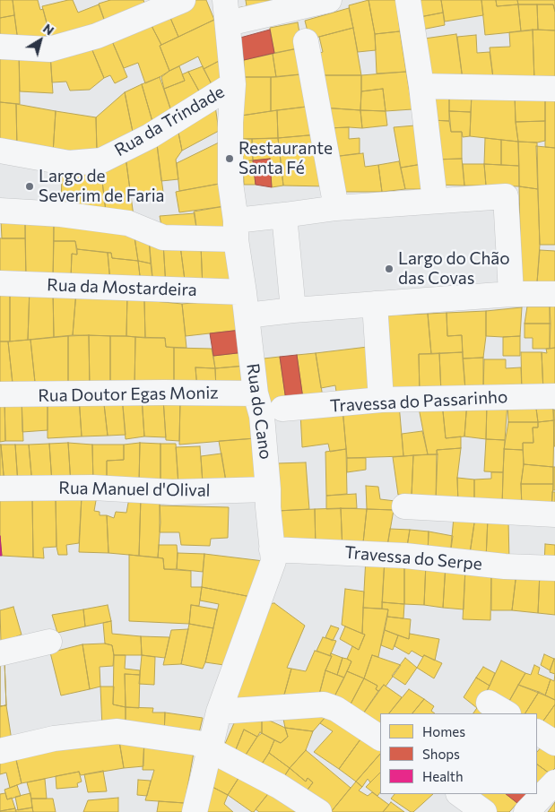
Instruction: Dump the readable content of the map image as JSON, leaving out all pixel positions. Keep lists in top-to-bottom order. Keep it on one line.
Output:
{"streets":{"street":["Rua da Trindade","Rua da Mostardeira","Rua Doutor Egas Moniz","Travessa do Passarinho","Rua do Cano","Rua Manuel d'Olival","Travessa do Serpe"]},"crossings":[["Rua da Trindade","Rua do Cano"],["Rua da Mostardeira","Rua do Cano"],["Rua Doutor Egas Moniz","Rua do Cano"],["Rua do Cano","Rua Manuel d'Olival"],["Rua do Cano","Travessa do Serpe"]],"places":["Restaurante Santa Fé","Largo de Severim de Faria","Largo do Chão das Covas"],"legend":["Homes","Shops","Health"],"north":"top right"}
